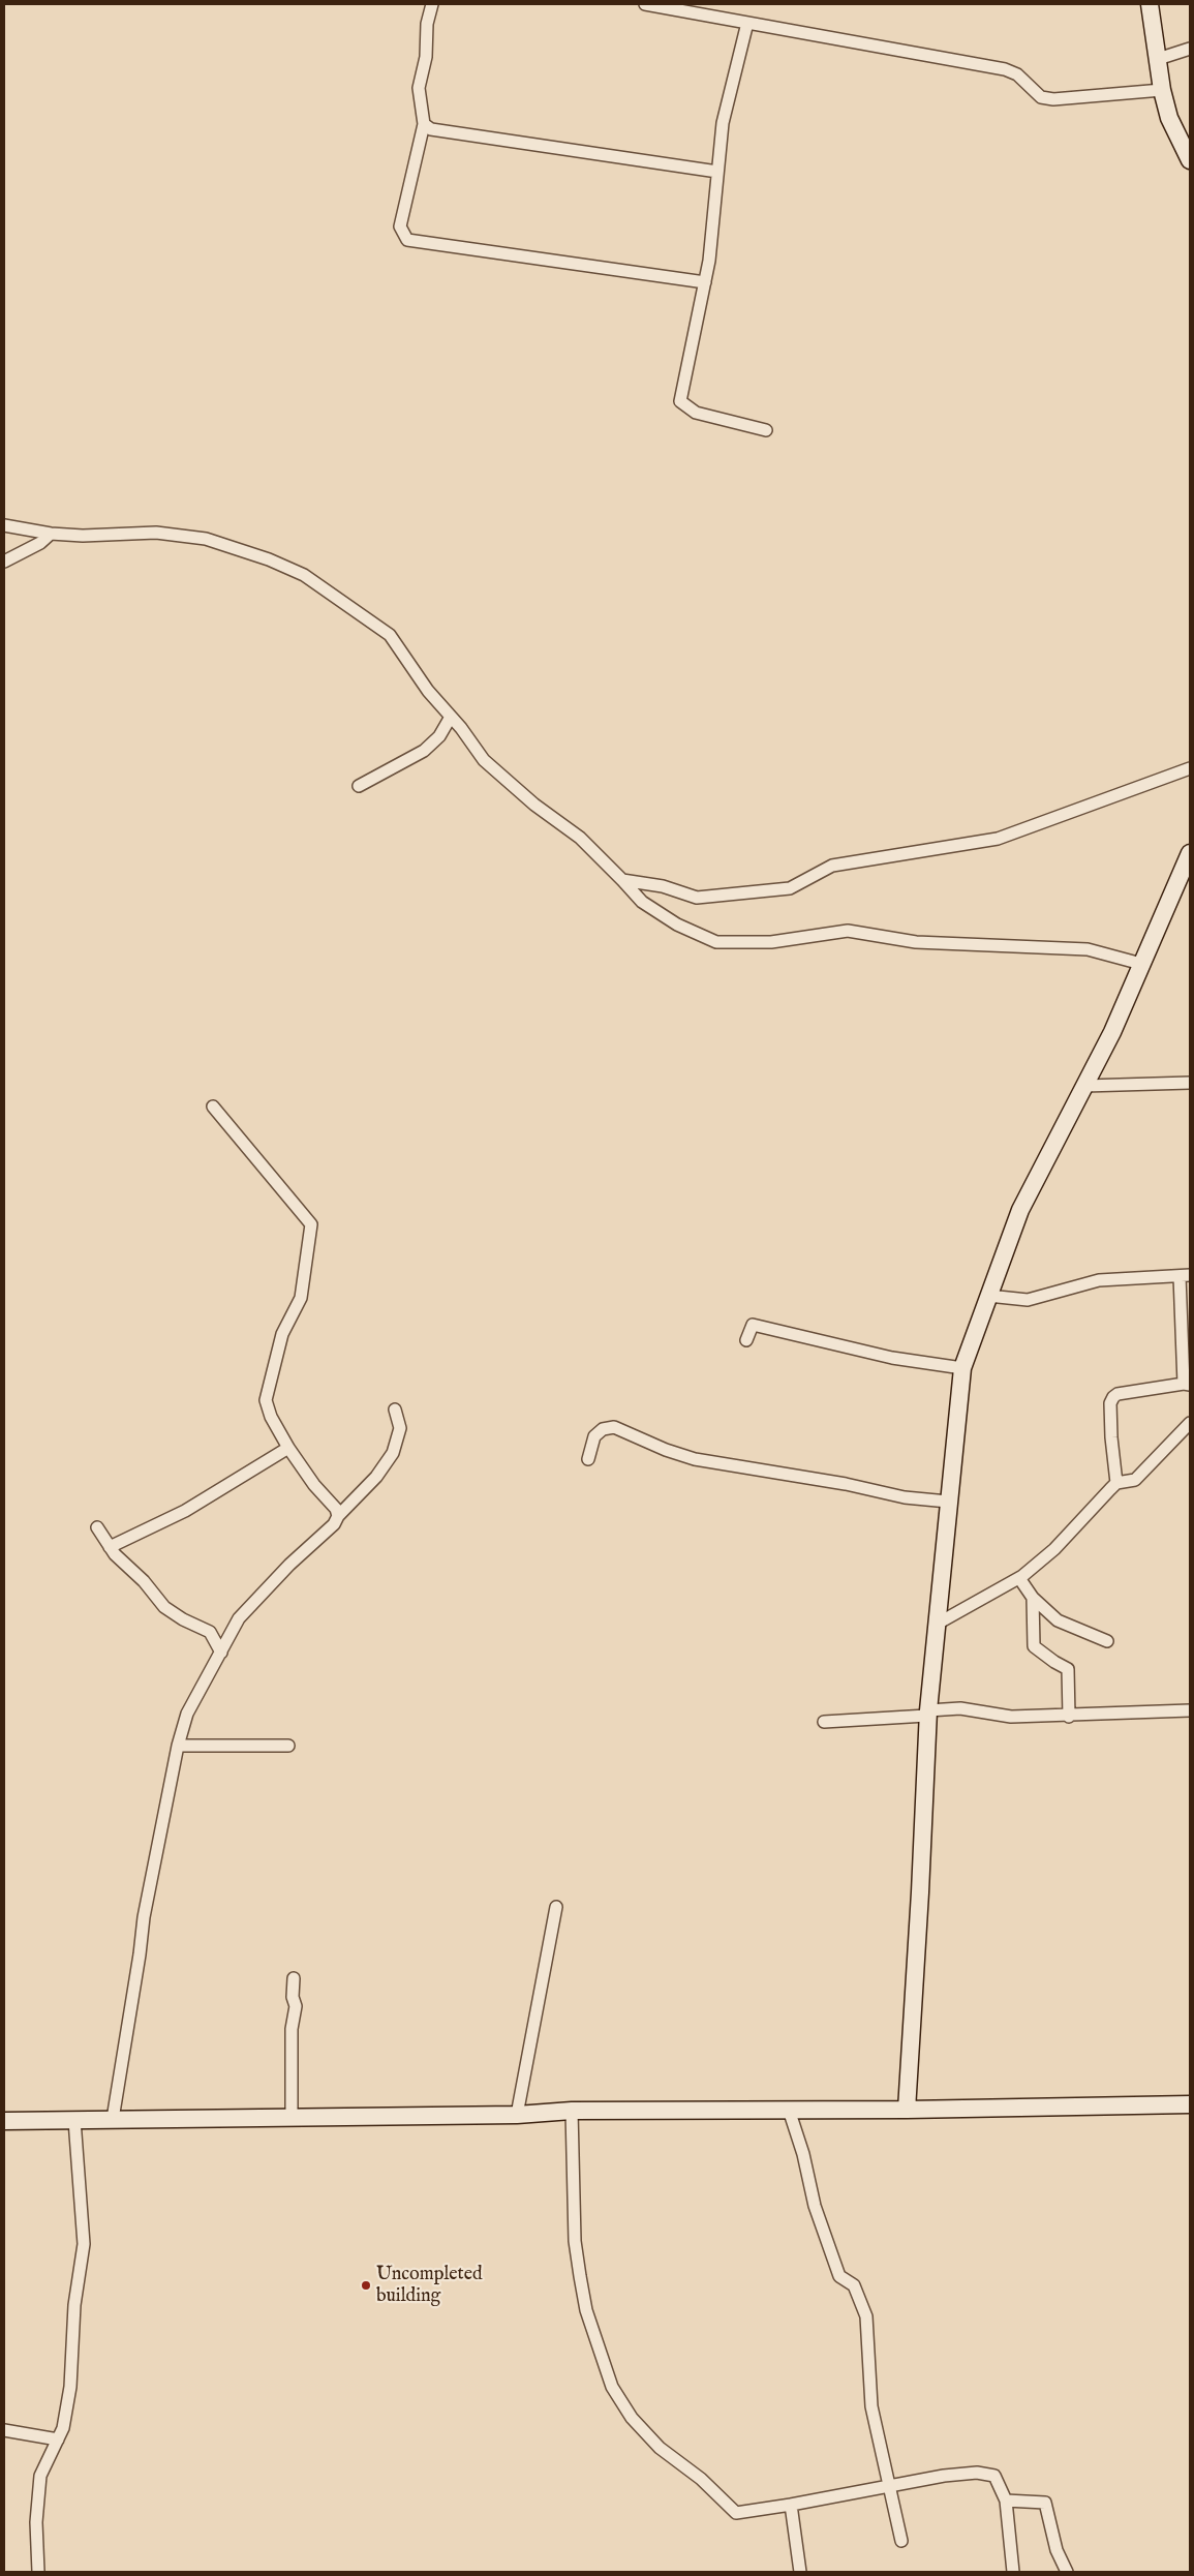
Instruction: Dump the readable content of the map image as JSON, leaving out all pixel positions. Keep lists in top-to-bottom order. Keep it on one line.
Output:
{"places":["Uncompleted building"]}
